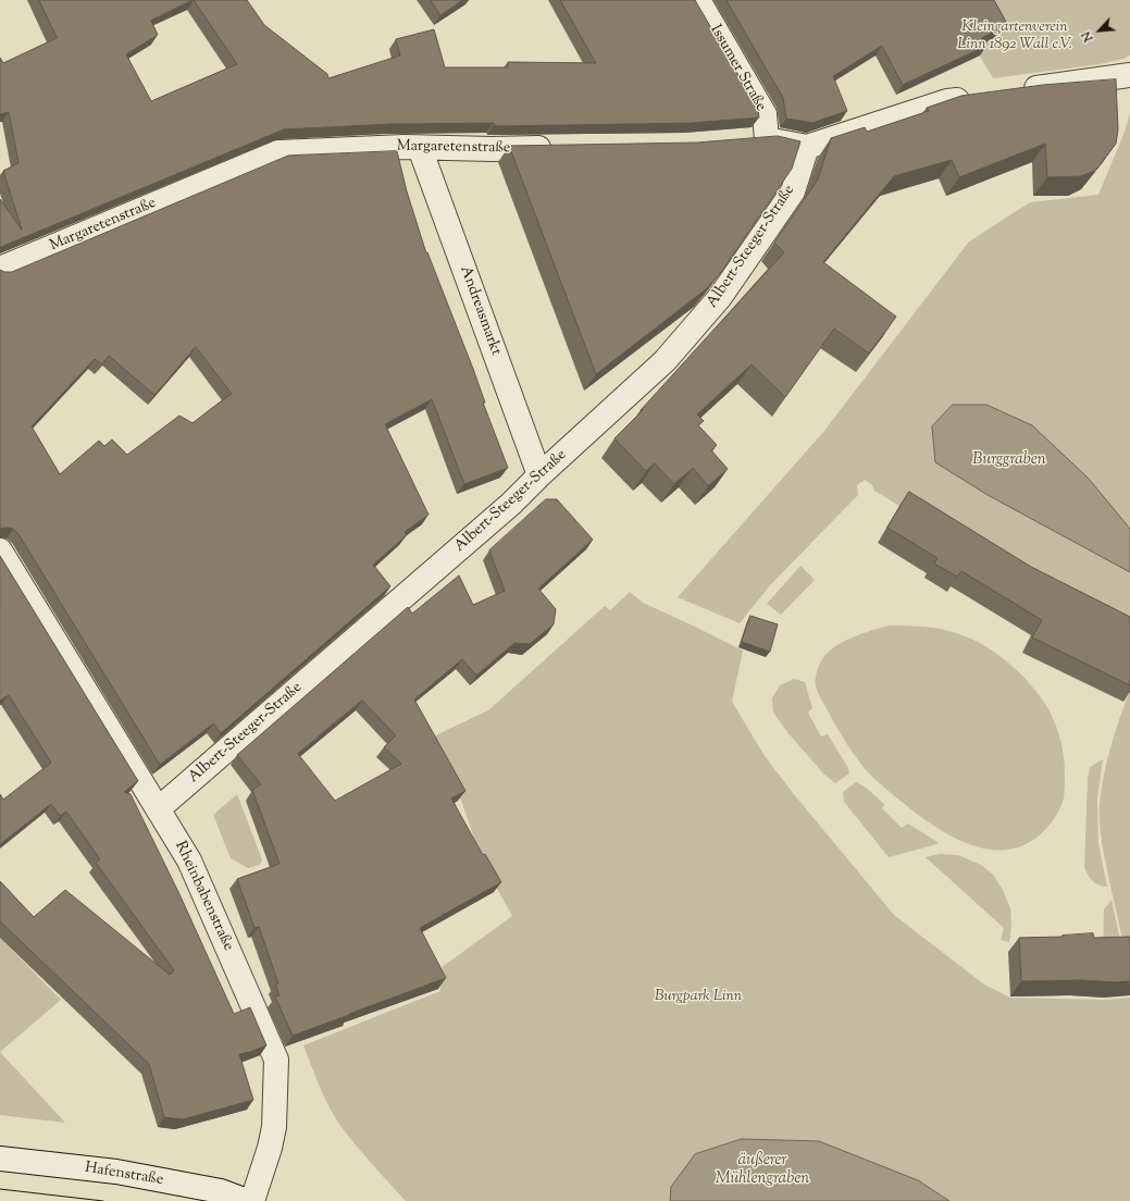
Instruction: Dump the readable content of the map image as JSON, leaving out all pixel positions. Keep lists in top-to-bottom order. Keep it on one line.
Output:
{"streets":{"street":["Issumer Straße","Margaretenstraße","Albert-Steeger-Straße","Andreasmarkt","Rheinbabenstraße","Hafenstraße"]},"crossings":[["Margaretenstraße","Andreasmarkt"],["Albert-Steeger-Straße","Andreasmarkt"],["Albert-Steeger-Straße","Rheinbabenstraße"]],"water":["Burggraben","äußerer Mühlengraben"],"parks":["Kleingartenverein Linn 1892 Wall e.V.","Burgpark Linn"],"north":"bottom left"}
